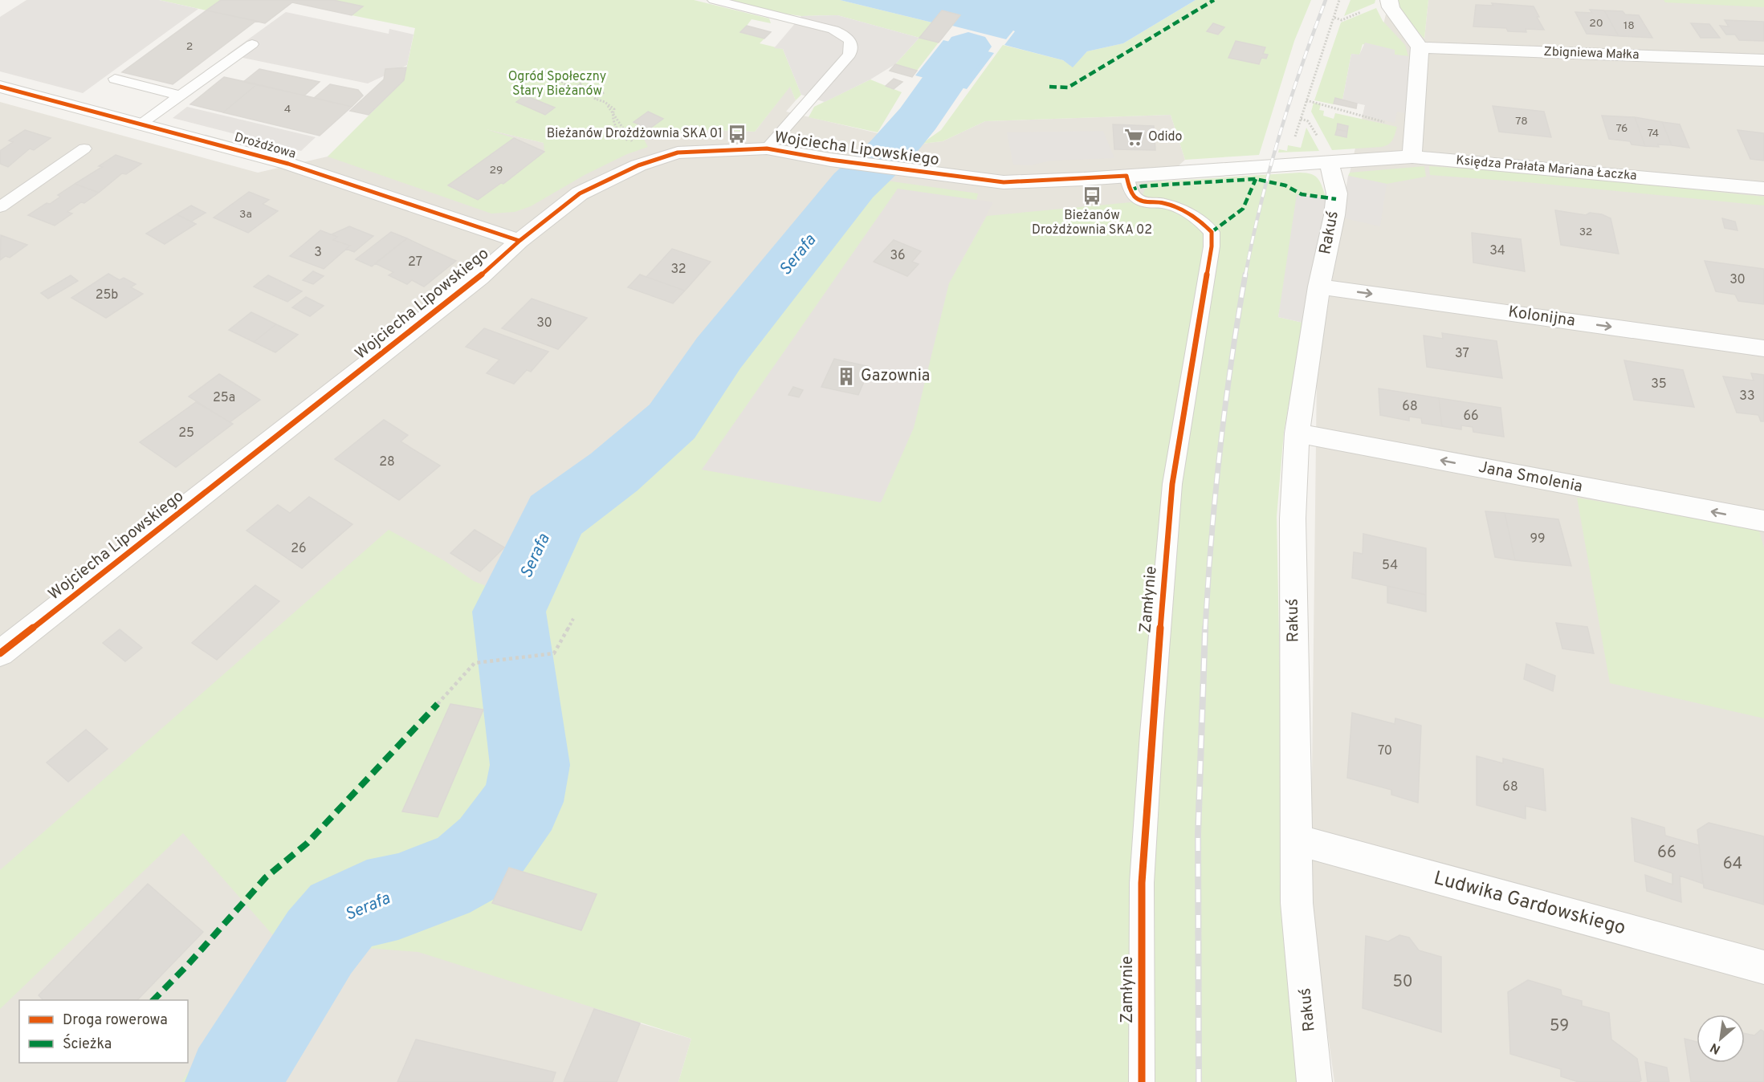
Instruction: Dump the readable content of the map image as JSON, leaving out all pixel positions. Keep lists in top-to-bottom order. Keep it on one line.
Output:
{"streets":{"street":["Zbigniewa Małka","Drożdżowa","Wojciecha Lipowskiego","Księdza Prałata Mariana Łaczka","Rakuś","Kolonijna","Jana Smolenia","Ludwika Gardowskiego"],"lane":["Zamłynie"]},"crossings":[["Drożdżowa","Wojciecha Lipowskiego"],["Wojciecha Lipowskiego","Księdza Prałata Mariana Łaczka"],["Wojciecha Lipowskiego","Rakuś"],["Wojciecha Lipowskiego","Zamłynie"],["Księdza Prałata Mariana Łaczka","Rakuś"],["Rakuś","Kolonijna"],["Rakuś","Jana Smolenia"],["Rakuś","Ludwika Gardowskiego"]],"one_way":["Kolonijna","Jana Smolenia"],"water":["Serafa"],"parks":["Ogród Społeczny Stary Bieżanów"],"places":{"bus stop":["Bieżanów Drożdżownia SKA 01","Bieżanów Drożdżownia SKA 02"],"supermarket":["Odido"],"building":["Gazownia"]},"house_numbers":["20","18","2","4","78","76","74","29","3a","32","34","3","36","27","32","30","25b","30","37","35","33","25a","68","66","25","28","99","26","54","70","68","66","64","50","59"],"legend":["Droga rowerowa","Ścieżka"],"north":"bottom left"}
